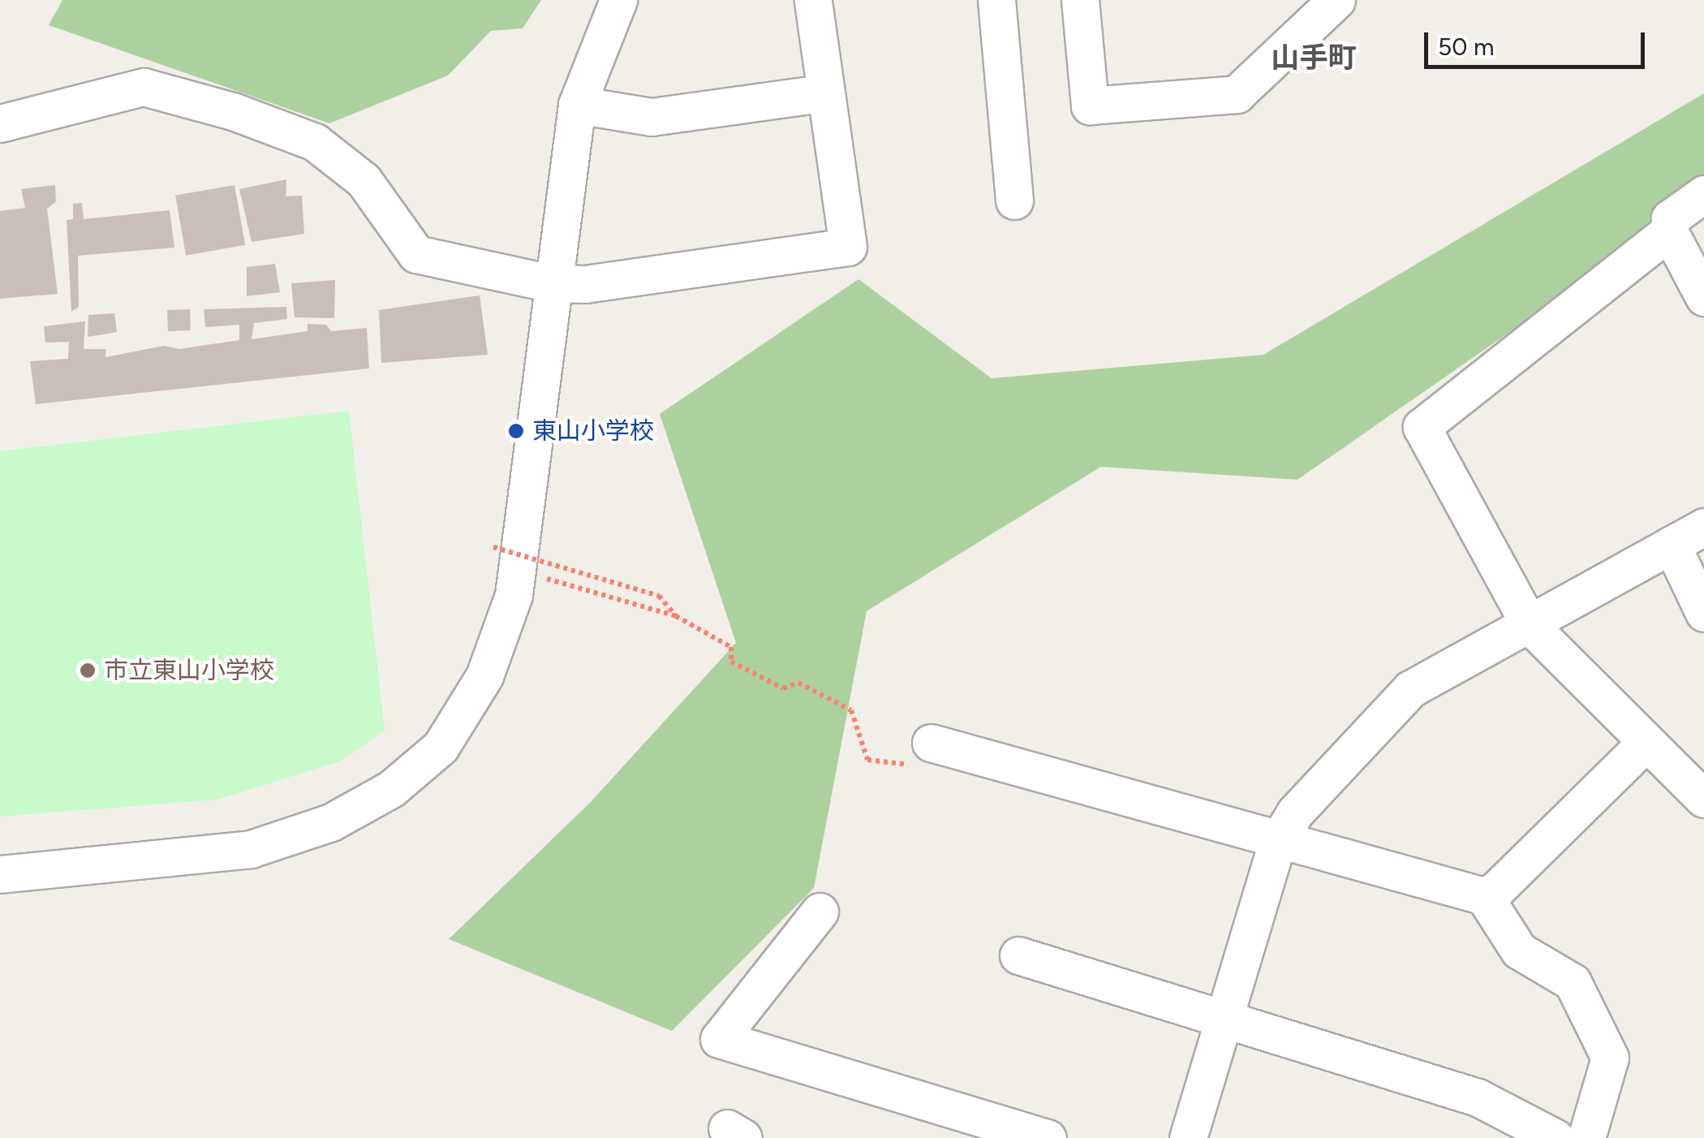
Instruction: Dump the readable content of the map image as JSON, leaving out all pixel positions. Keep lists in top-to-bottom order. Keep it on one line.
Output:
{"districts":["山手町"],"places":["東山小学校","市立東山小学校"],"scale_bar":"50 m"}
